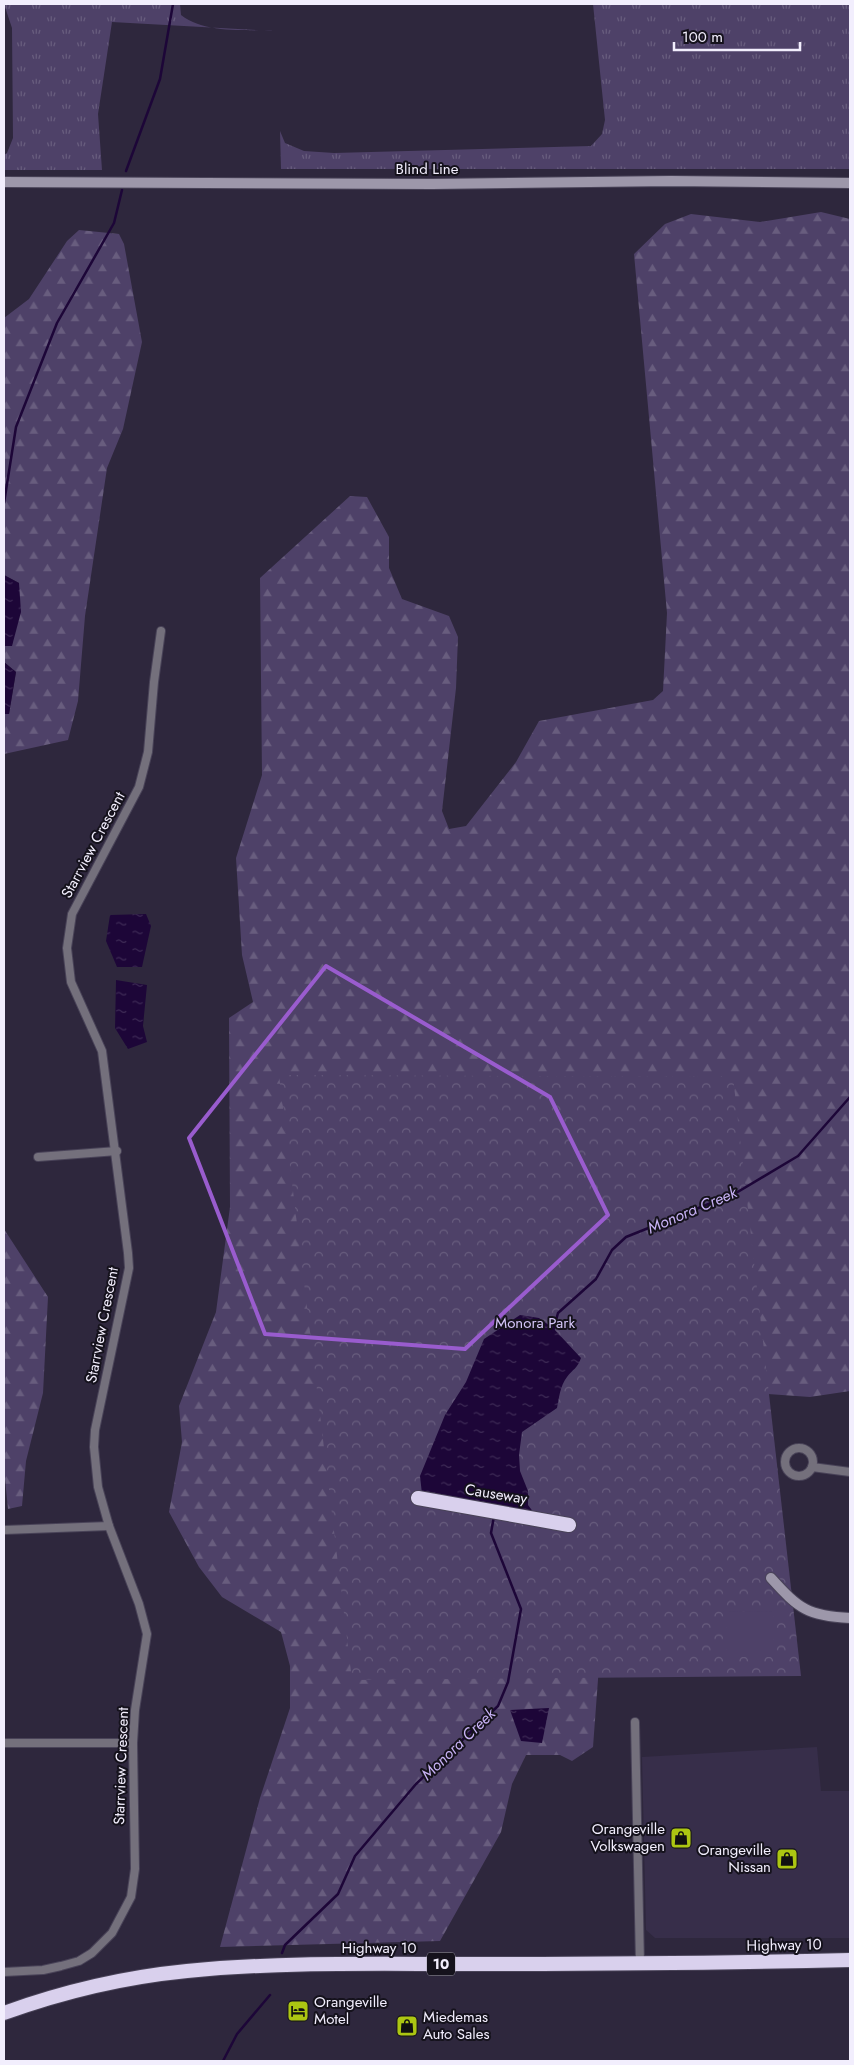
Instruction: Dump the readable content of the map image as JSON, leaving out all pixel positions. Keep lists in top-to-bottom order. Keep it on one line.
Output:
{"streets":{"highway":["Causeway","Highway 10","10"],"street":["Blind Line","Starrview Crescent"]},"water":["Monora Creek"],"parks":["Monora Park"],"places":{"shop":["Orangeville Volkswagen","Orangeville Nissan","Miedemas Auto Sales"],"hotel":["Orangeville Motel"]},"scale_bar":"100 m"}
